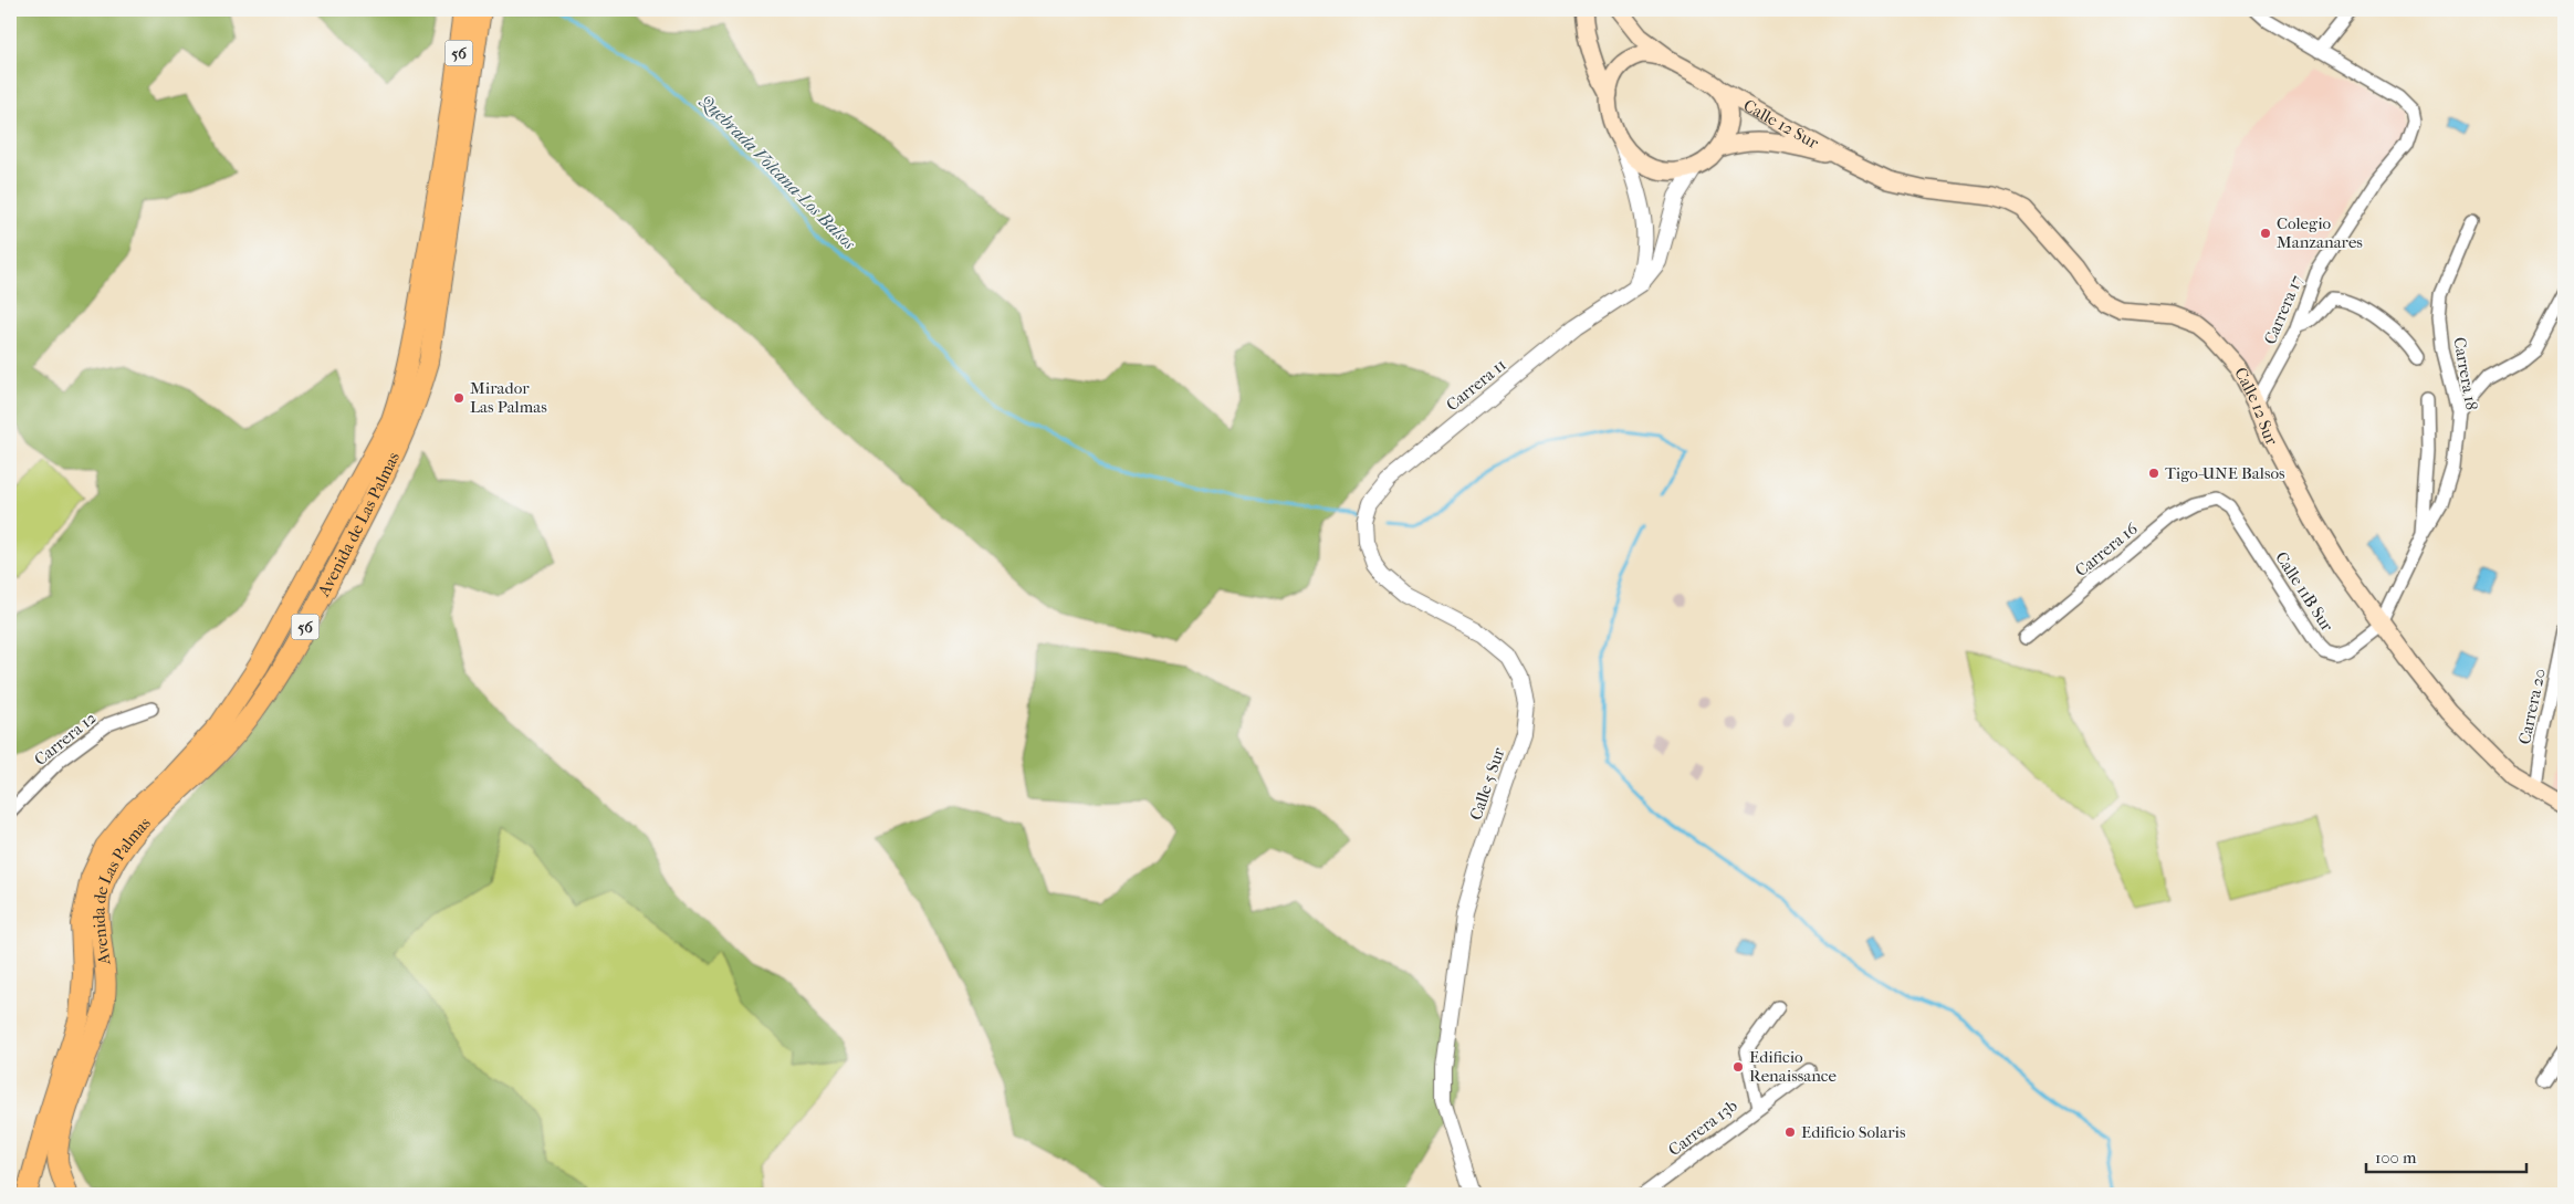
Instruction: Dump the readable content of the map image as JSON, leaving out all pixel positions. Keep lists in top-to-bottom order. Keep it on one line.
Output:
{"streets":{"main road":["56","Calle 12 Sur","Avenida de Las Palmas"],"street":["Carrera 17","Carrera 18","Carrera 11","Carrera 16","Calle 11B Sur","Carrera 20","Carrera 12","Calle 5 Sur","Carrera 13b"]},"crossings":[["Calle 12 Sur","Carrera 17"],["Calle 12 Sur","Carrera 18"],["Calle 12 Sur","Carrera 11"],["Calle 12 Sur","Calle 11B Sur"],["Calle 12 Sur","Carrera 20"],["Carrera 18","Calle 11B Sur"],["Carrera 11","Calle 5 Sur"],["Carrera 16","Calle 11B Sur"]],"water":["Quebrada Volcana-Los Balsos"],"places":["Colegio Manzanares","Mirador Las Palmas","Tigo-UNE Balsos","Edificio Renaissance","Edificio Solaris"],"scale_bar":"100 m"}
